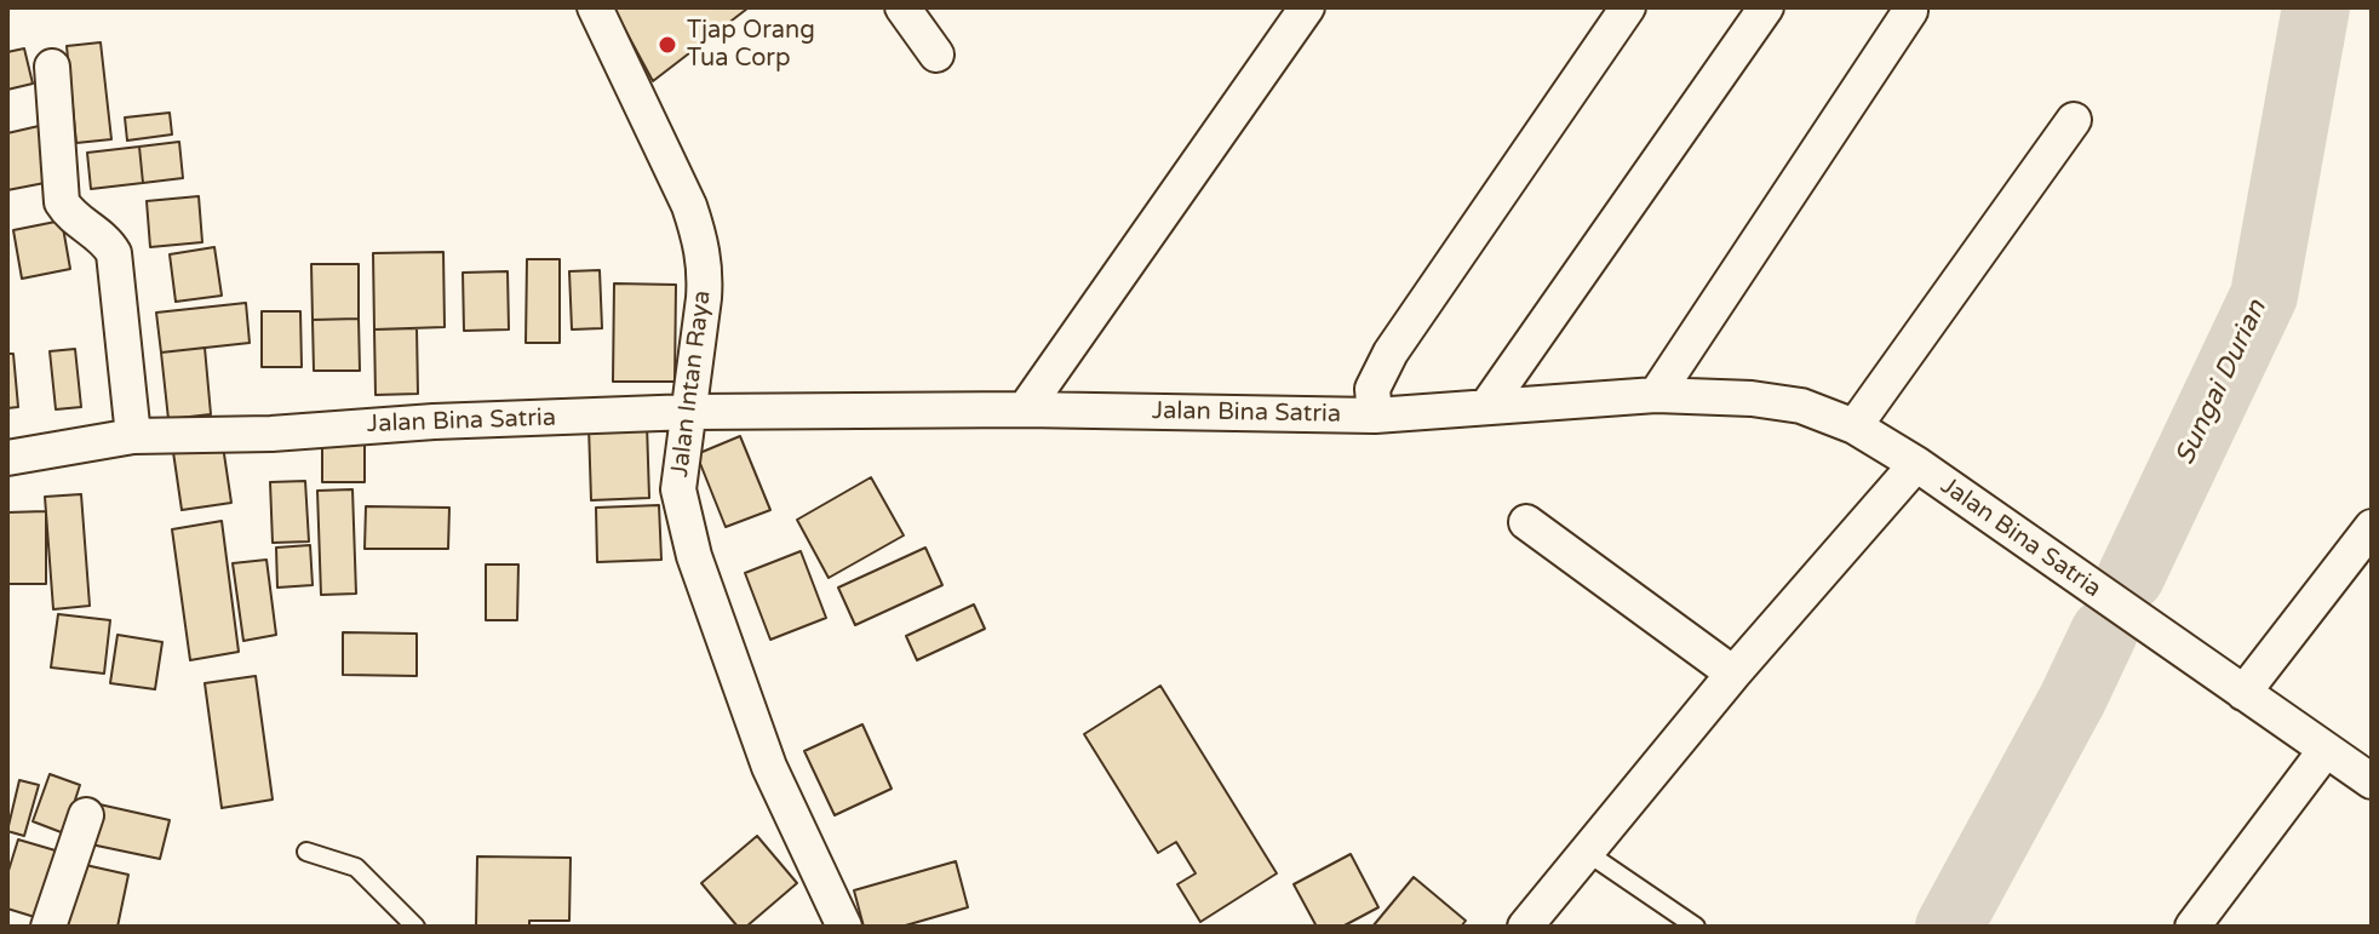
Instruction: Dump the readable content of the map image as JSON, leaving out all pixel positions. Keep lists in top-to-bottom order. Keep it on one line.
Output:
{"streets":{"street":["Jalan Intan Raya","Jalan Bina Satria"]},"crossings":[["Jalan Intan Raya","Jalan Bina Satria"]],"water":["Sungai Durian"],"places":["Tjap Orang Tua Corp"]}
